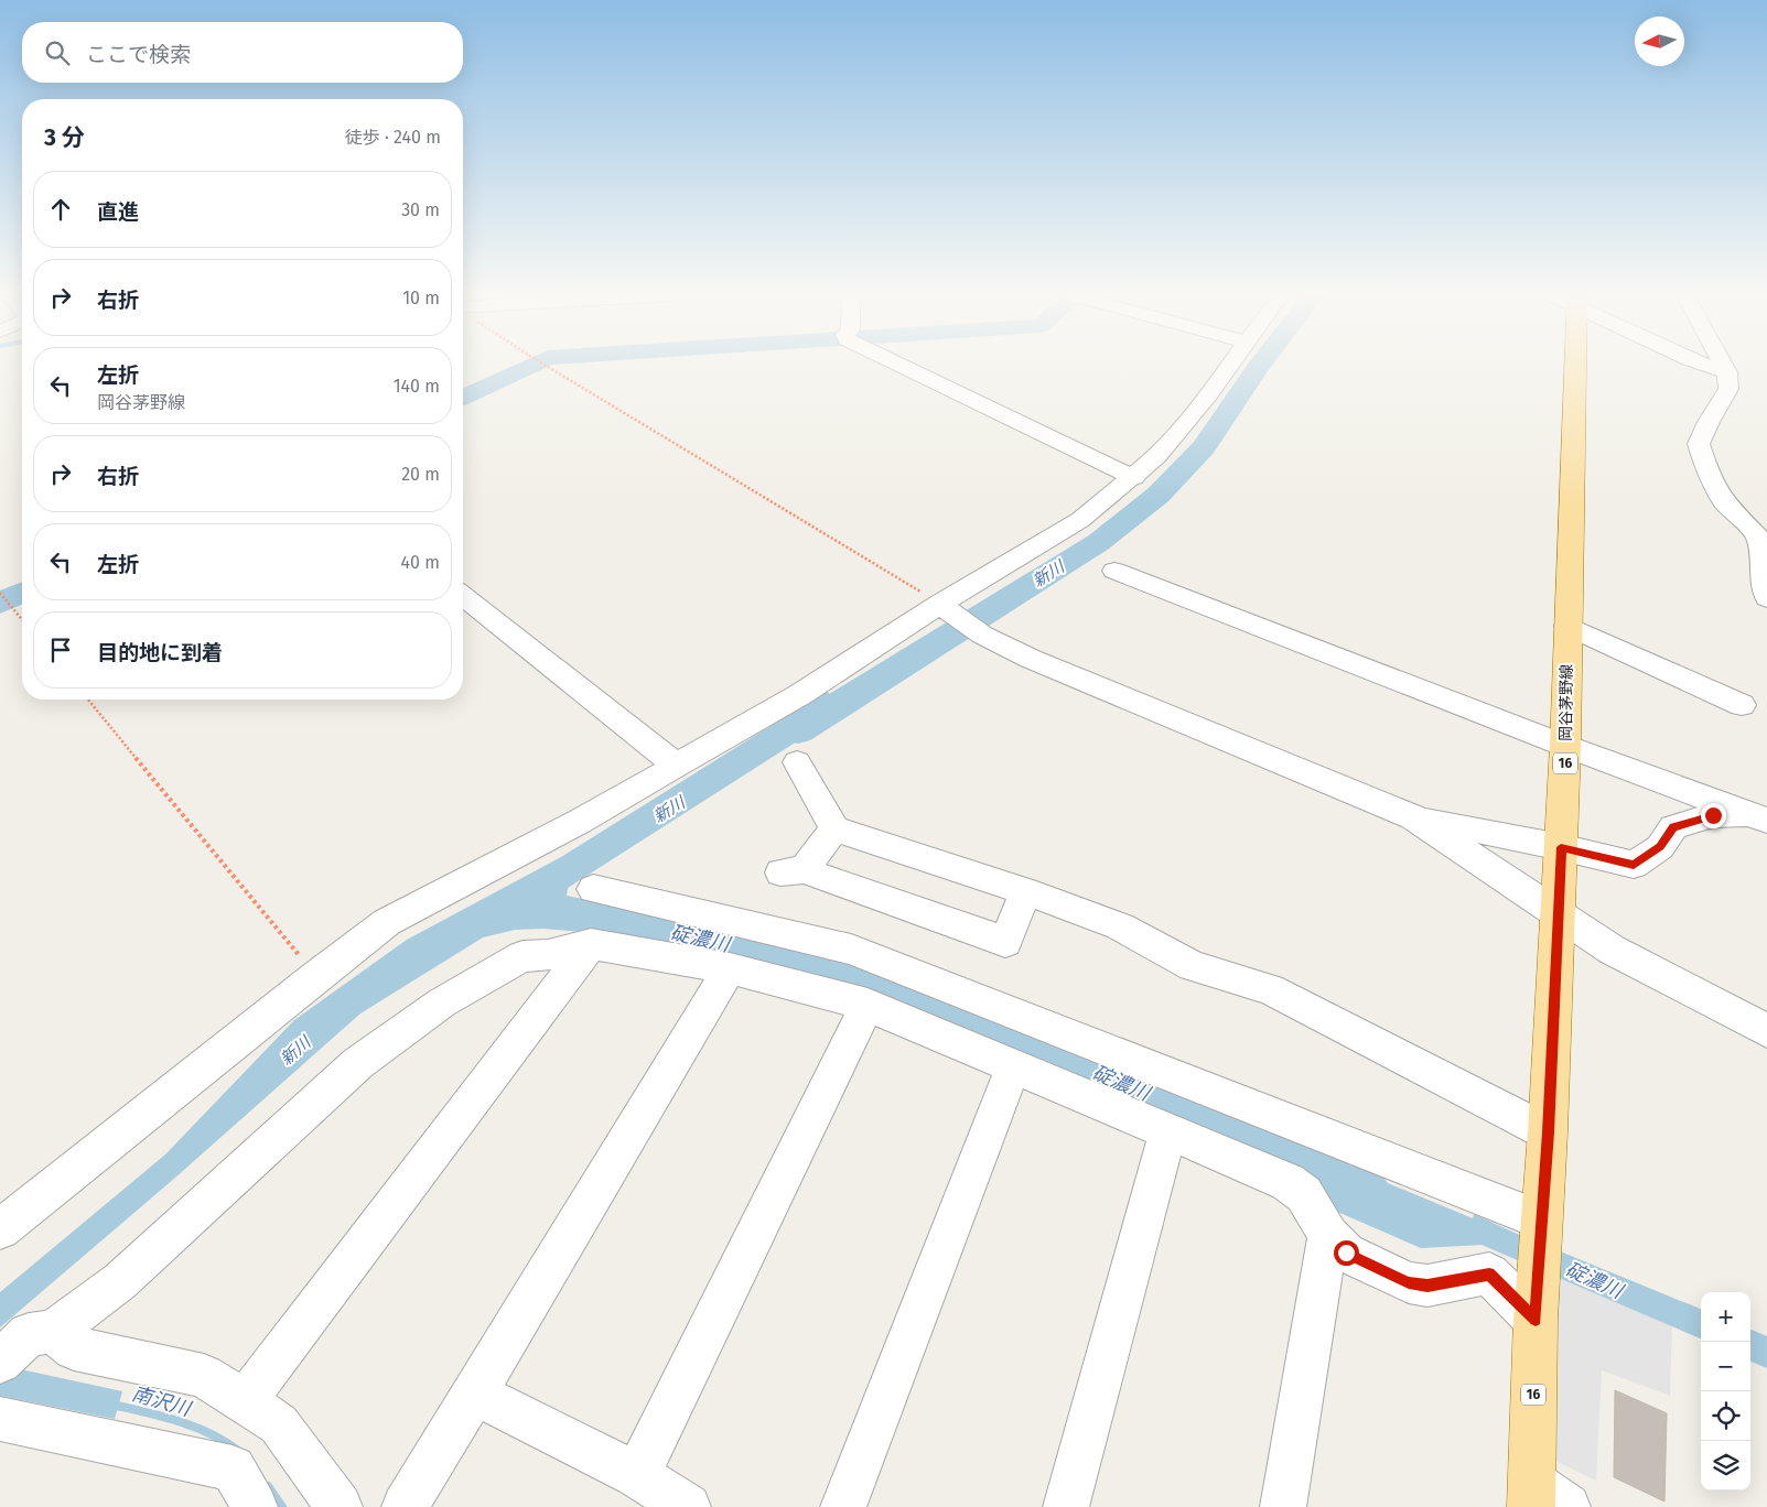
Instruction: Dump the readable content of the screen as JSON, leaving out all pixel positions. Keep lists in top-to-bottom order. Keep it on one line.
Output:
{"streets":{"main road":["岡谷茅野線","16"]},"water":["新川","碇濃川","南沢川"],"north":"left","page":{"search":"ここで検索","heading":["3 分","徒歩 · 240 m"],"list":[["直進","30 m"],["右折","10 m"],["左折","岡谷茅野線","140 m"],["右折","20 m"],["左折","40 m"],"目的地に到着"],"map_buttons":["+","−"]}}
